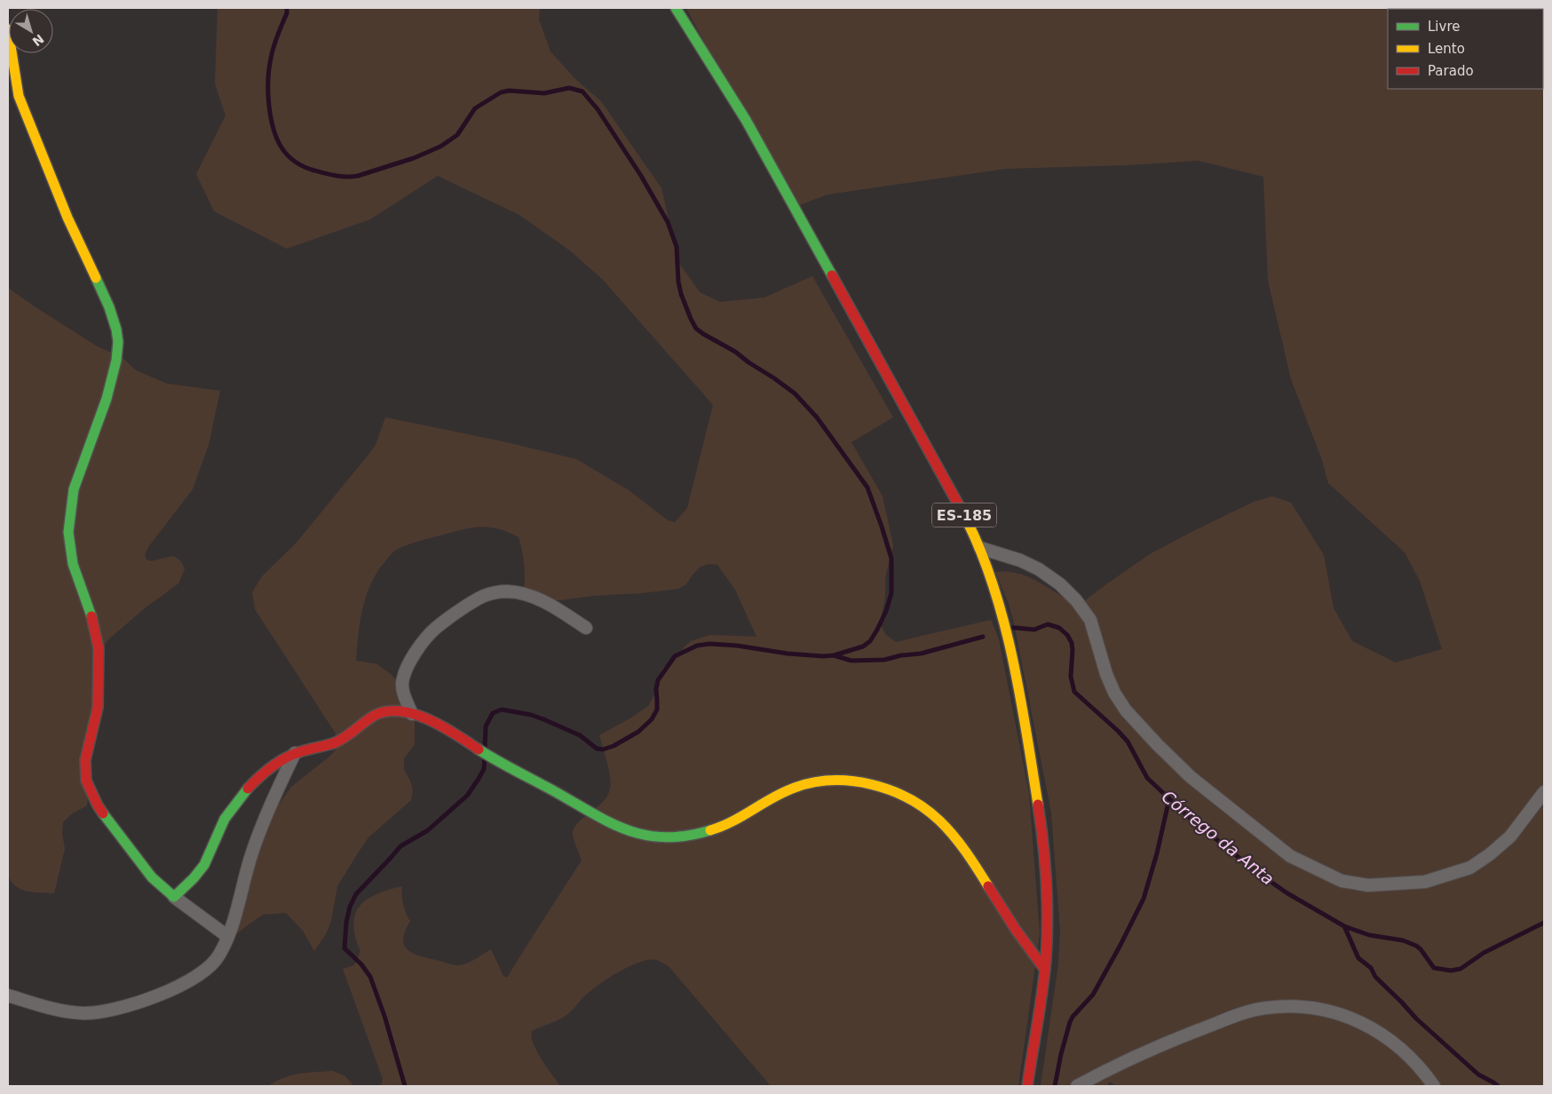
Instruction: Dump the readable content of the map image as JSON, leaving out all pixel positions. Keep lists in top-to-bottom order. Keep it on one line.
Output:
{"streets":{"street":["ES-185"]},"water":["Córrego da Anta"],"legend":["Livre","Lento","Parado"],"north":"bottom right"}
